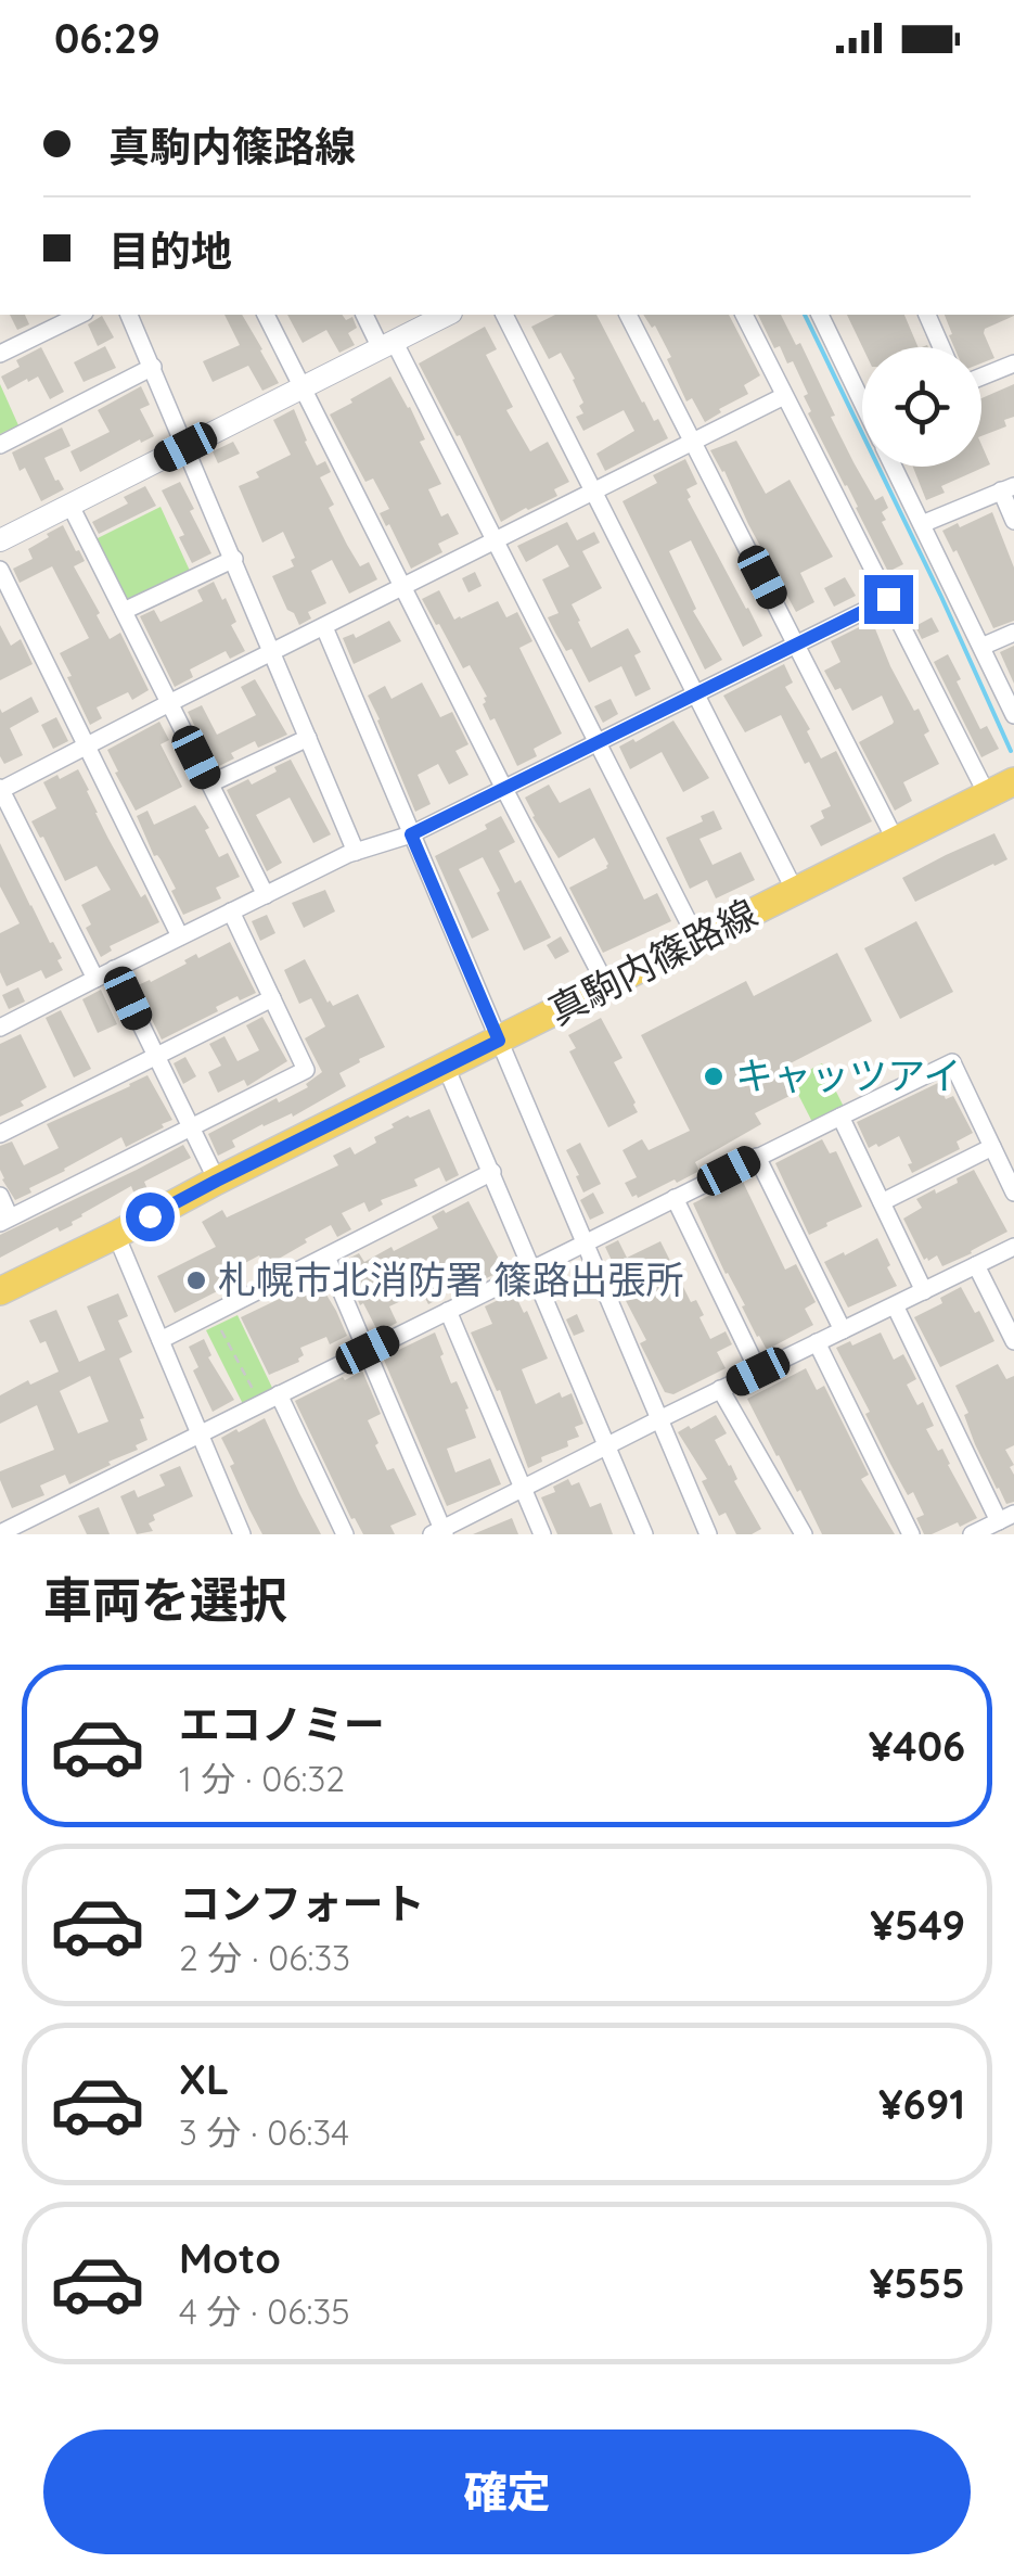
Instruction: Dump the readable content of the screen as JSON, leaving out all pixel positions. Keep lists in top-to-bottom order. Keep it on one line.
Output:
{"streets":{"main road":["真駒内篠路線"]},"places":["キャッツアイ","札幌市北消防署 篠路出張所"],"page":{"status":"06:29","banner":["真駒内篠路線","目的地"],"heading":"車両を選択","list":[{"name":"エコノミー","note":"1 分 · 06:32","value":"¥406"},{"name":"コンフォート","note":"2 分 · 06:33","value":"¥549"},{"name":"XL","note":"3 分 · 06:34","value":"¥691"},{"name":"Moto","note":"4 分 · 06:35","value":"¥555"}],"buttons":"確定"}}
